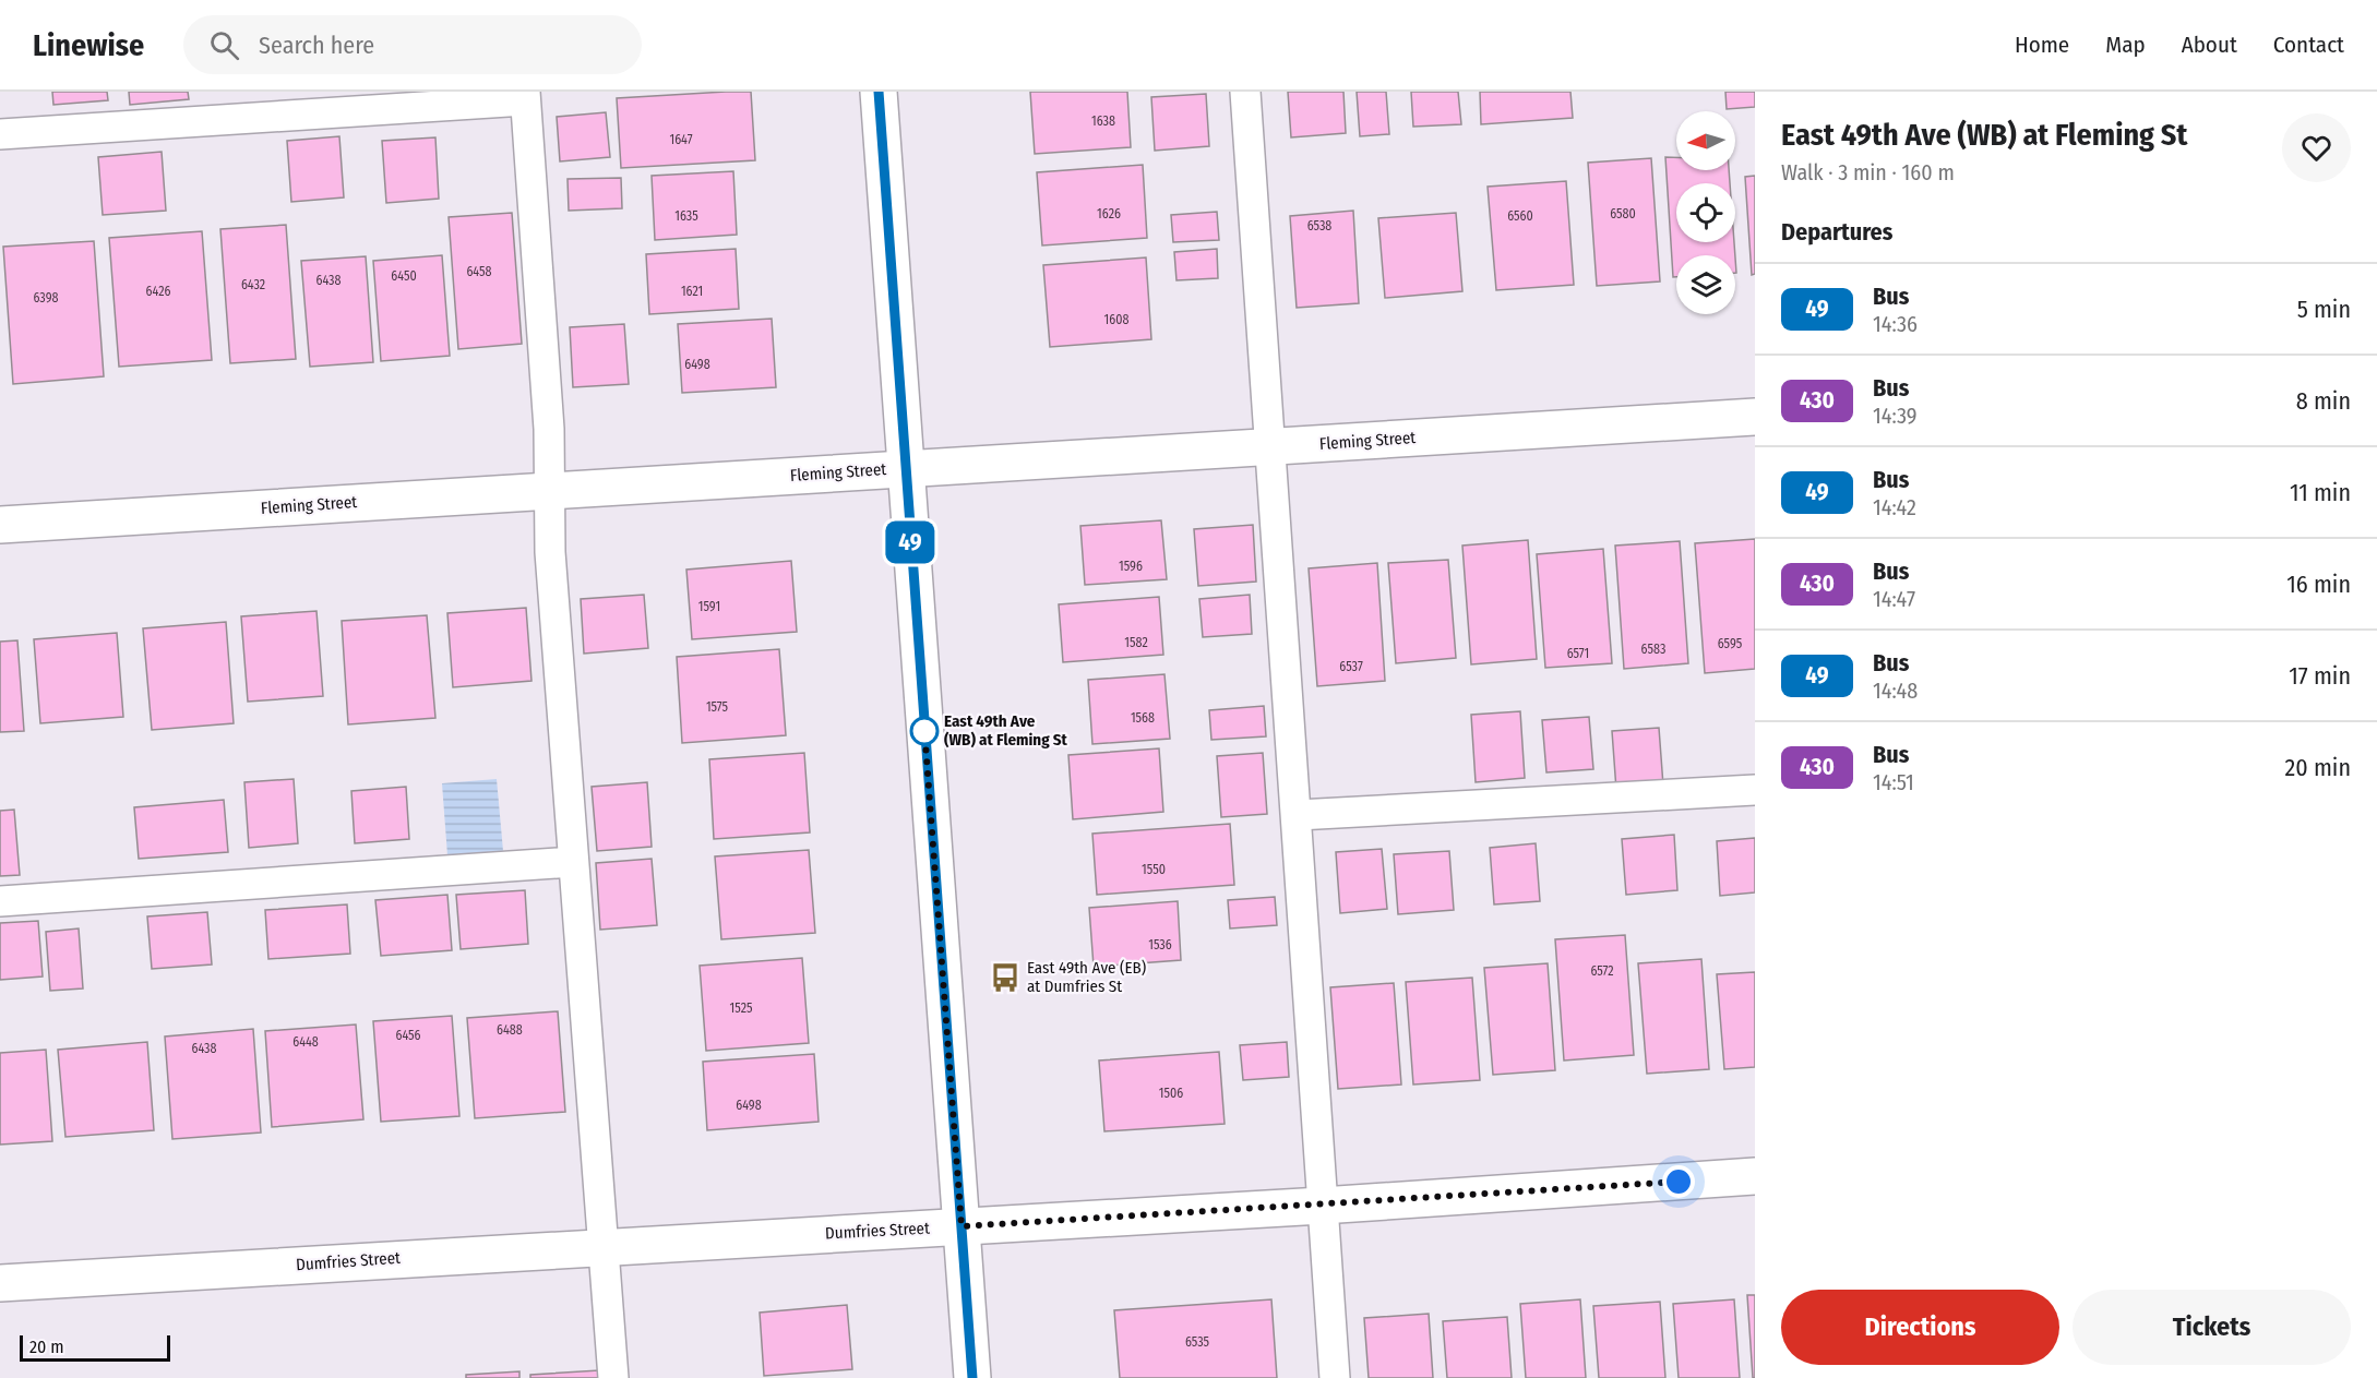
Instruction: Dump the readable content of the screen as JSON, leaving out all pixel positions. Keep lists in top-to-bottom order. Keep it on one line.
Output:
{"streets":{"street":["Fleming Street","Dumfries Street"]},"places":{"other":["East 49th Ave (WB) at Fleming St"],"bus stop":["East 49th Ave (EB) at Dumfries St"]},"lines":["bus line 49"],"house_numbers":["1638","1647","1626","6580","1635","6560","6538","6458","6450","6438","6432","6426","1621","6398","1608","6498","1596","1591","1582","6595","6583","6571","6537","1575","1568","1550","1536","6572","1525","6488","6456","6448","6438","1506","6498","6535"],"scale_bar":"20 m","north":"left","page":{"header":"Linewise","search":"Search here","nav":["Home","Map","About","Contact"],"on_map":"49","heading":[["East 49th Ave (WB) at Fleming St","Walk · 3 min · 160 m"],"Departures"],"list":[{"mark":"49","name":"Bus","note":"14:36","value":"5 min"},{"mark":"430","name":"Bus","note":"14:39","value":"8 min"},{"mark":"49","name":"Bus","note":"14:42","value":"11 min"},{"mark":"430","name":"Bus","note":"14:47","value":"16 min"},{"mark":"49","name":"Bus","note":"14:48","value":"17 min"},{"mark":"430","name":"Bus","note":"14:51","value":"20 min"}],"buttons":["Directions","Tickets"],"scale":"20 m"}}
